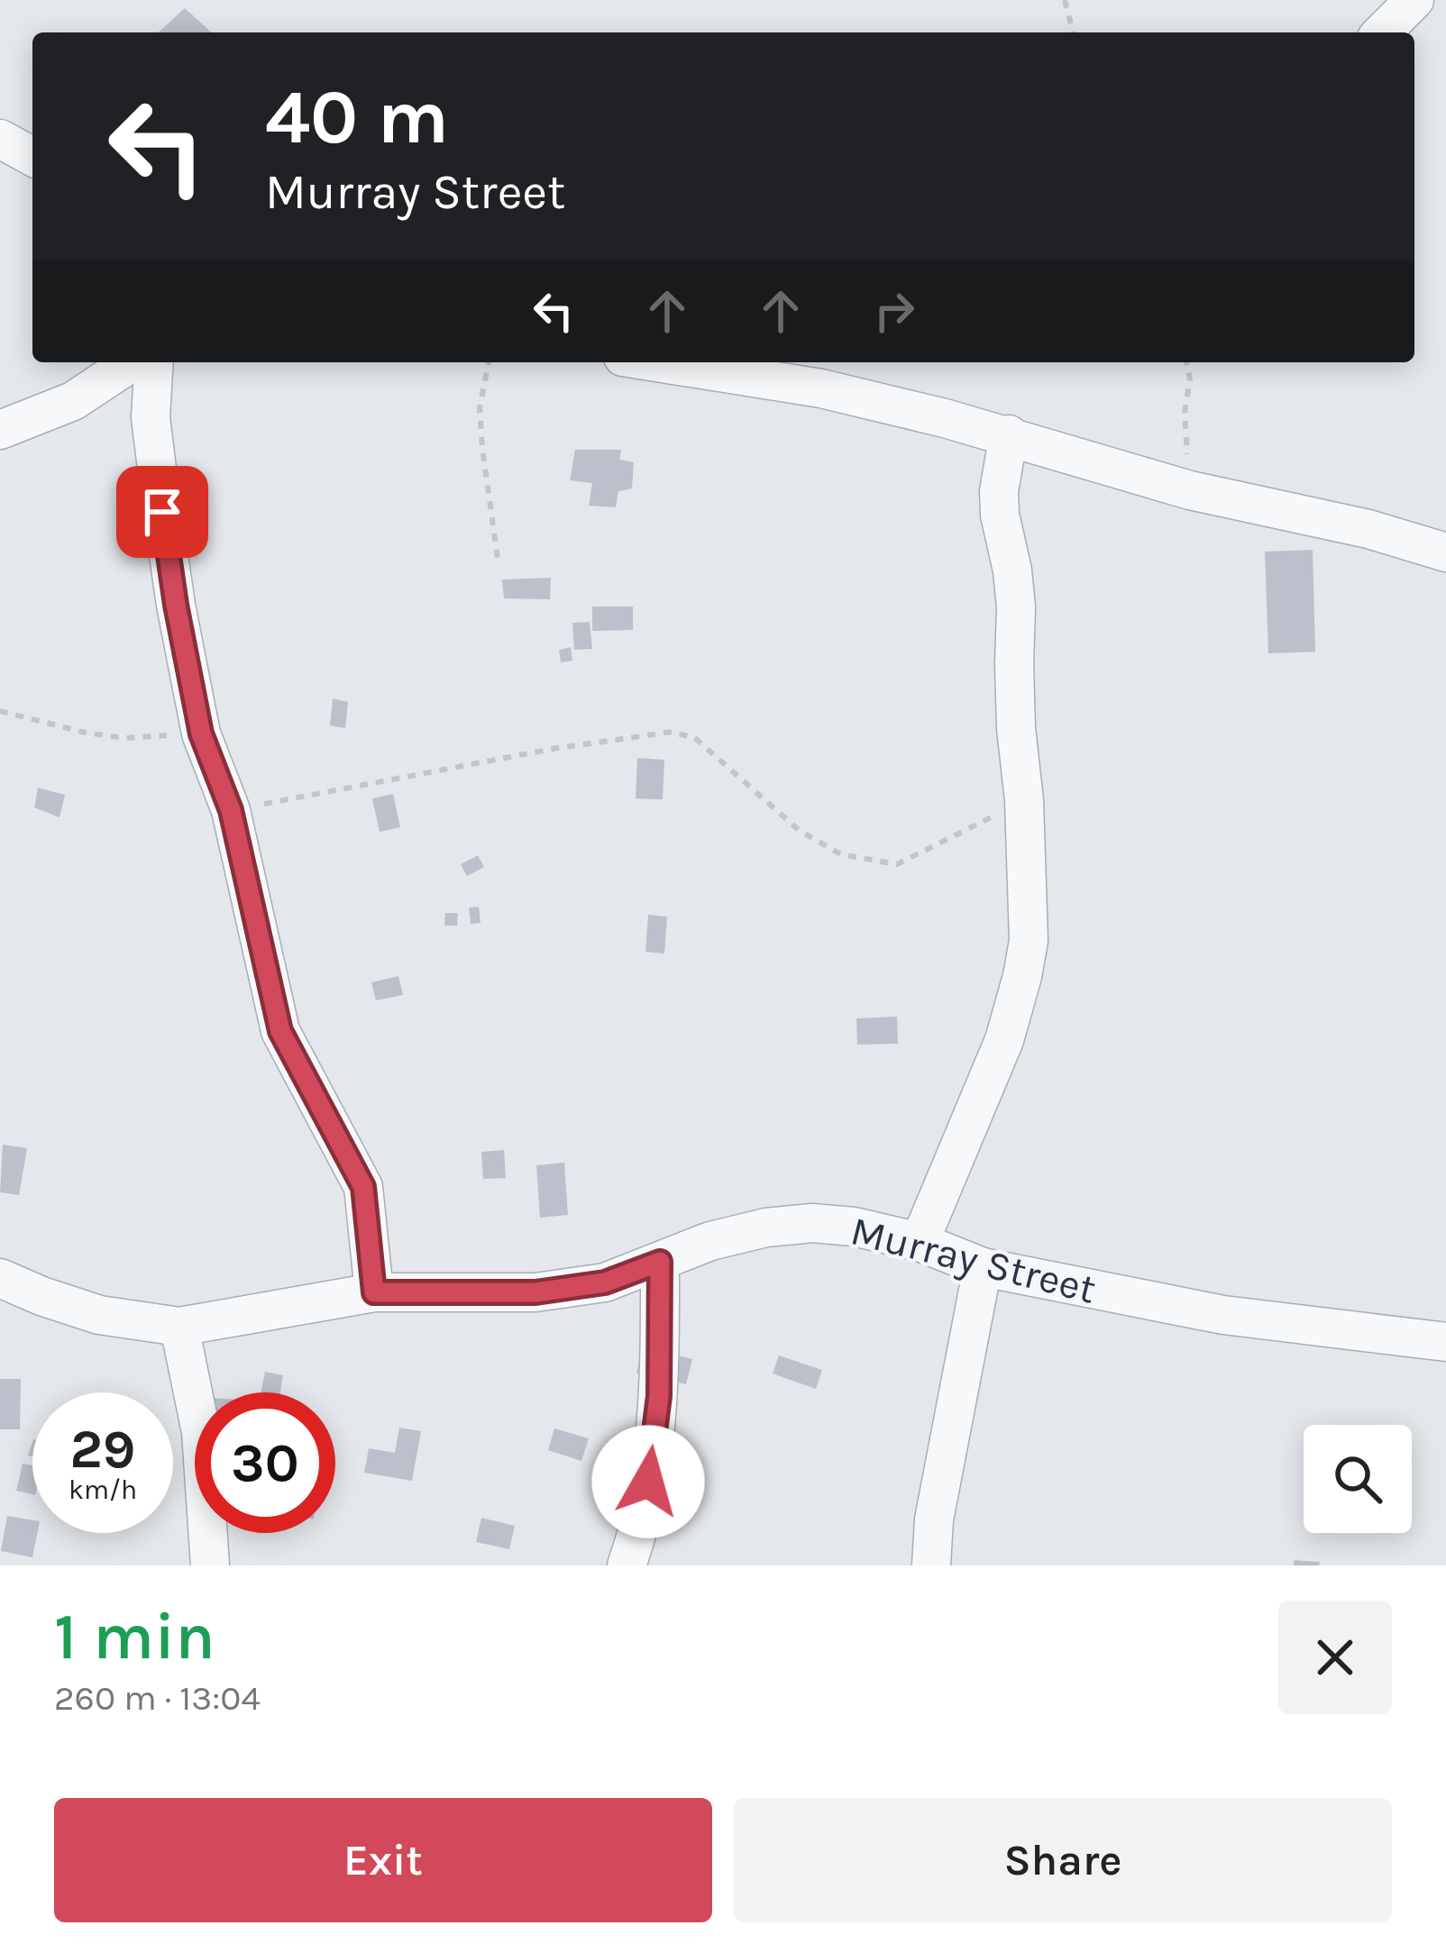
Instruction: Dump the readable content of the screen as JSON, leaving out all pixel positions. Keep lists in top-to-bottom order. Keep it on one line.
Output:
{"streets":{"street":["Murray Street"]},"page":{"turn":["40 m","Murray Street"],"speed":"29 km/h","limit":"30","heading":["1 min","260 m · 13:04"],"buttons":["Exit","Share"]}}
